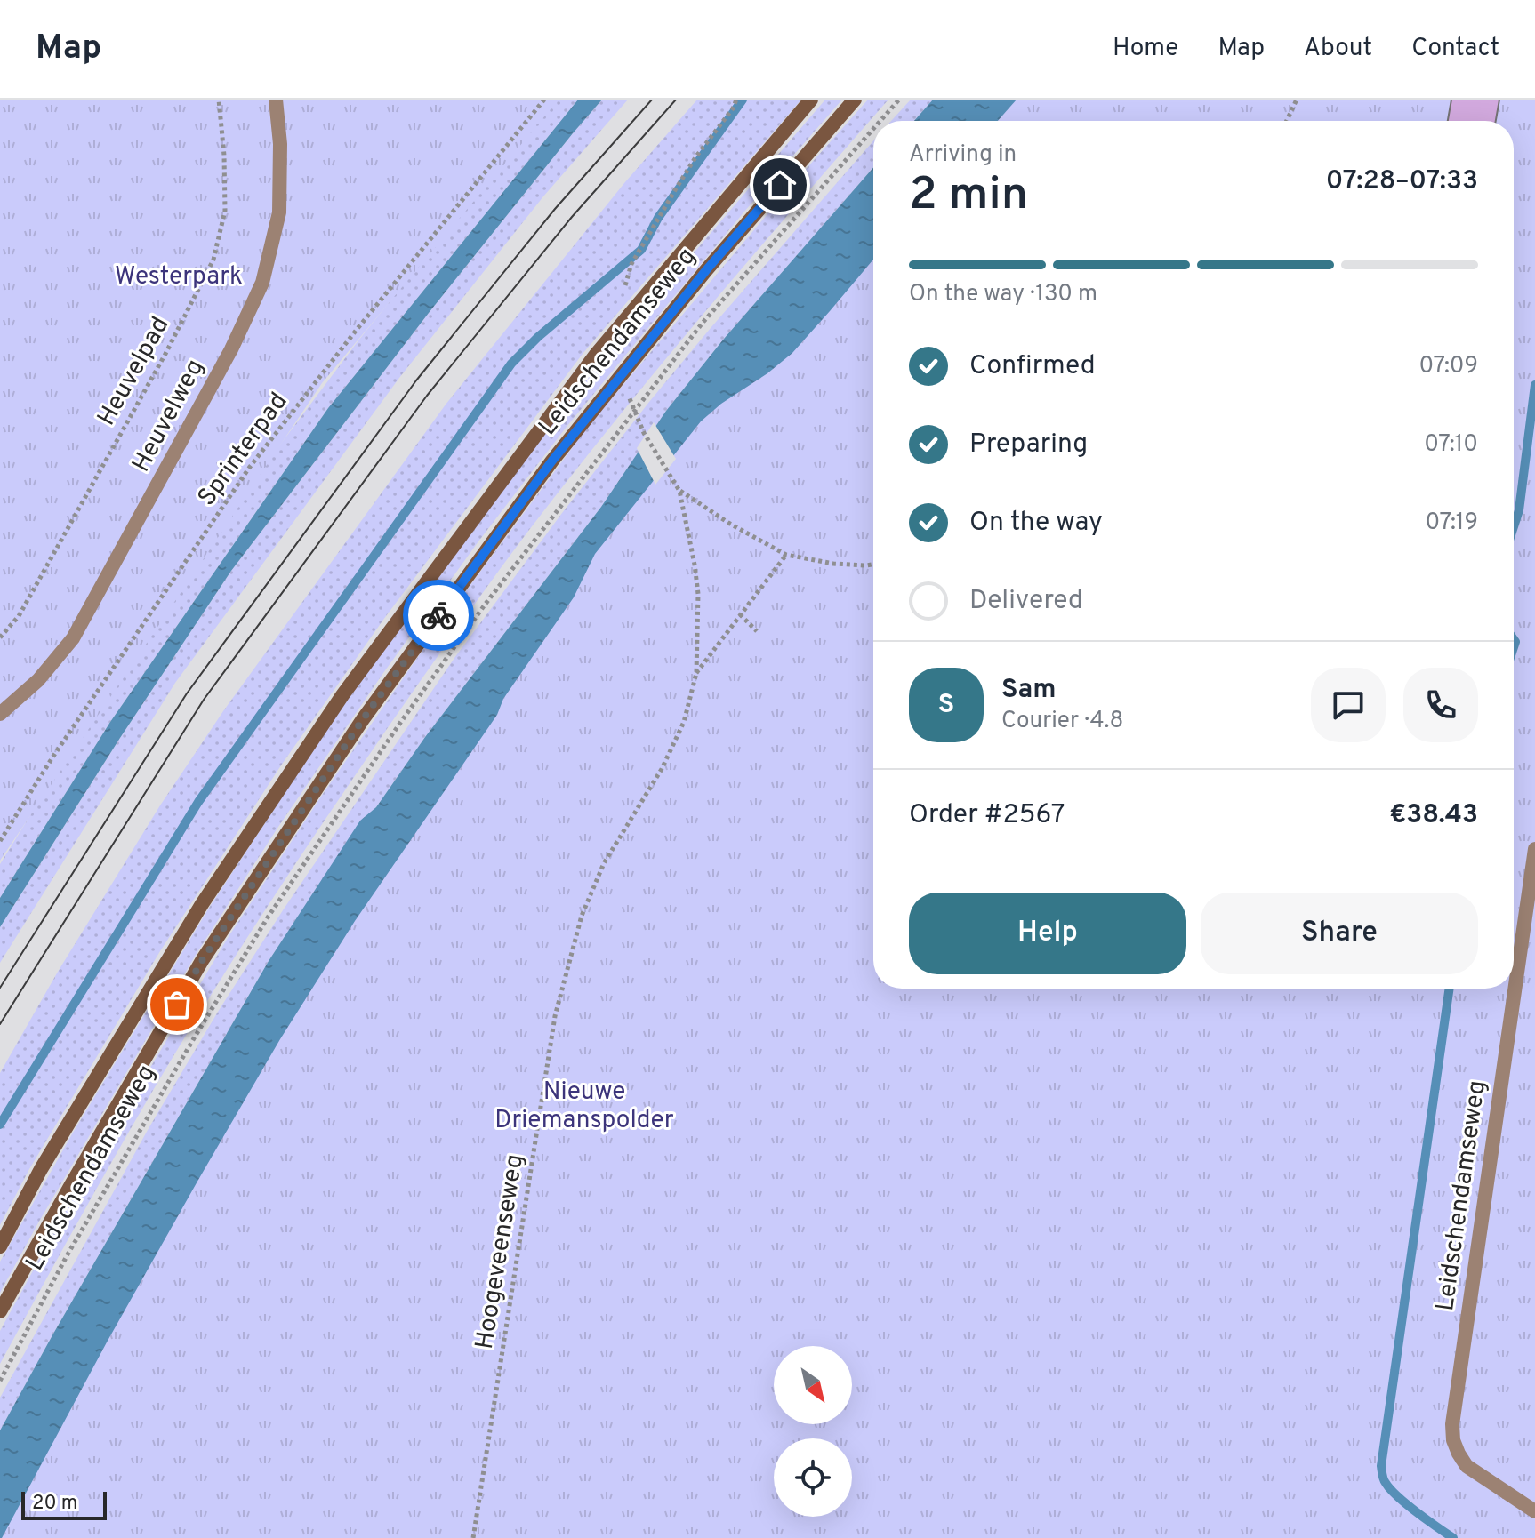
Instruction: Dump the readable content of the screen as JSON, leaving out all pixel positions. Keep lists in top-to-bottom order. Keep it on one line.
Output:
{"streets":{"main road":["Leidschendamseweg"],"street":["Heuvelweg"],"path":["Heuvelpad","Sprinterpad","Hoogeveenseweg"]},"parks":["Westerpark","Nieuwe Driemanspolder"],"scale_bar":"20 m","north":"bottom right","page":{"header":"Map","nav":["Home","Map","About","Contact"],"heading":["2 min","Arriving in","07:28–07:33"],"panel":["Sam","Courier · 4.8","Order #2567","€38.43"],"bar":"On the way · 130 m","list":[["Confirmed","07:09"],["Preparing","07:10"],["On the way","07:19"],"Delivered"],"round":"S","buttons":["Help","Share"],"scale":"20 m"}}
